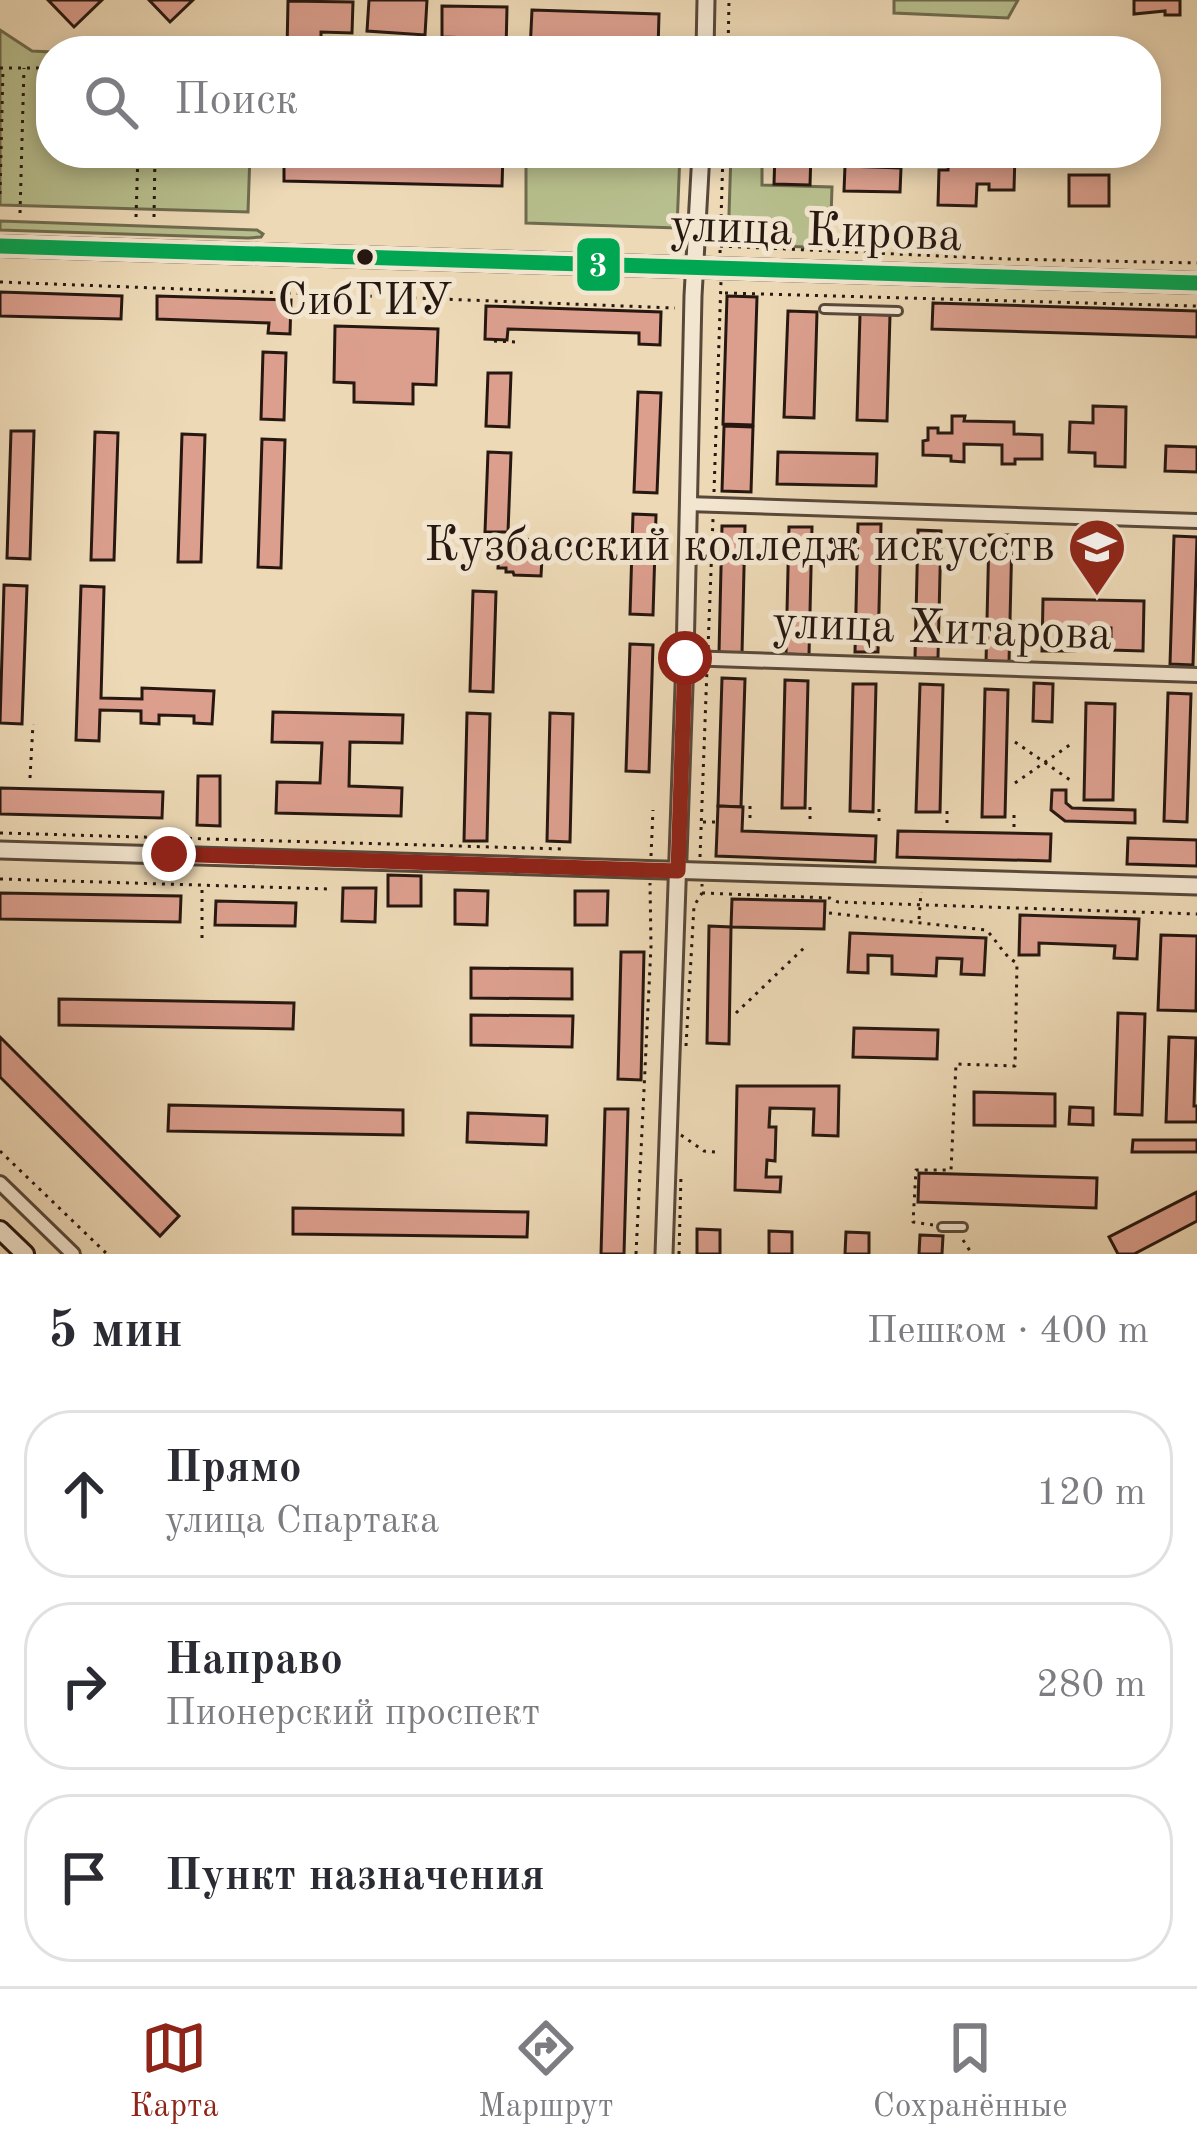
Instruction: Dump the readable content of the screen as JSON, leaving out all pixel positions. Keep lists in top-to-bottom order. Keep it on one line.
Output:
{"streets":{"main road":["улица Кирова"],"street":["улица Хитарова"]},"places":{"other":["СибГИУ"],"school or university":["Кузбасский колледж искусств"]},"lines":["transit line 3"],"page":{"search":"Поиск","heading":["5 мин","Пешком · 400 m"],"list":[["Прямо","улица Спартака","120 m"],["Направо","Пионерский проспект","280 m"],"Пункт назначения"],"nav":["Карта","Маршрут","Сохранённые"]}}
